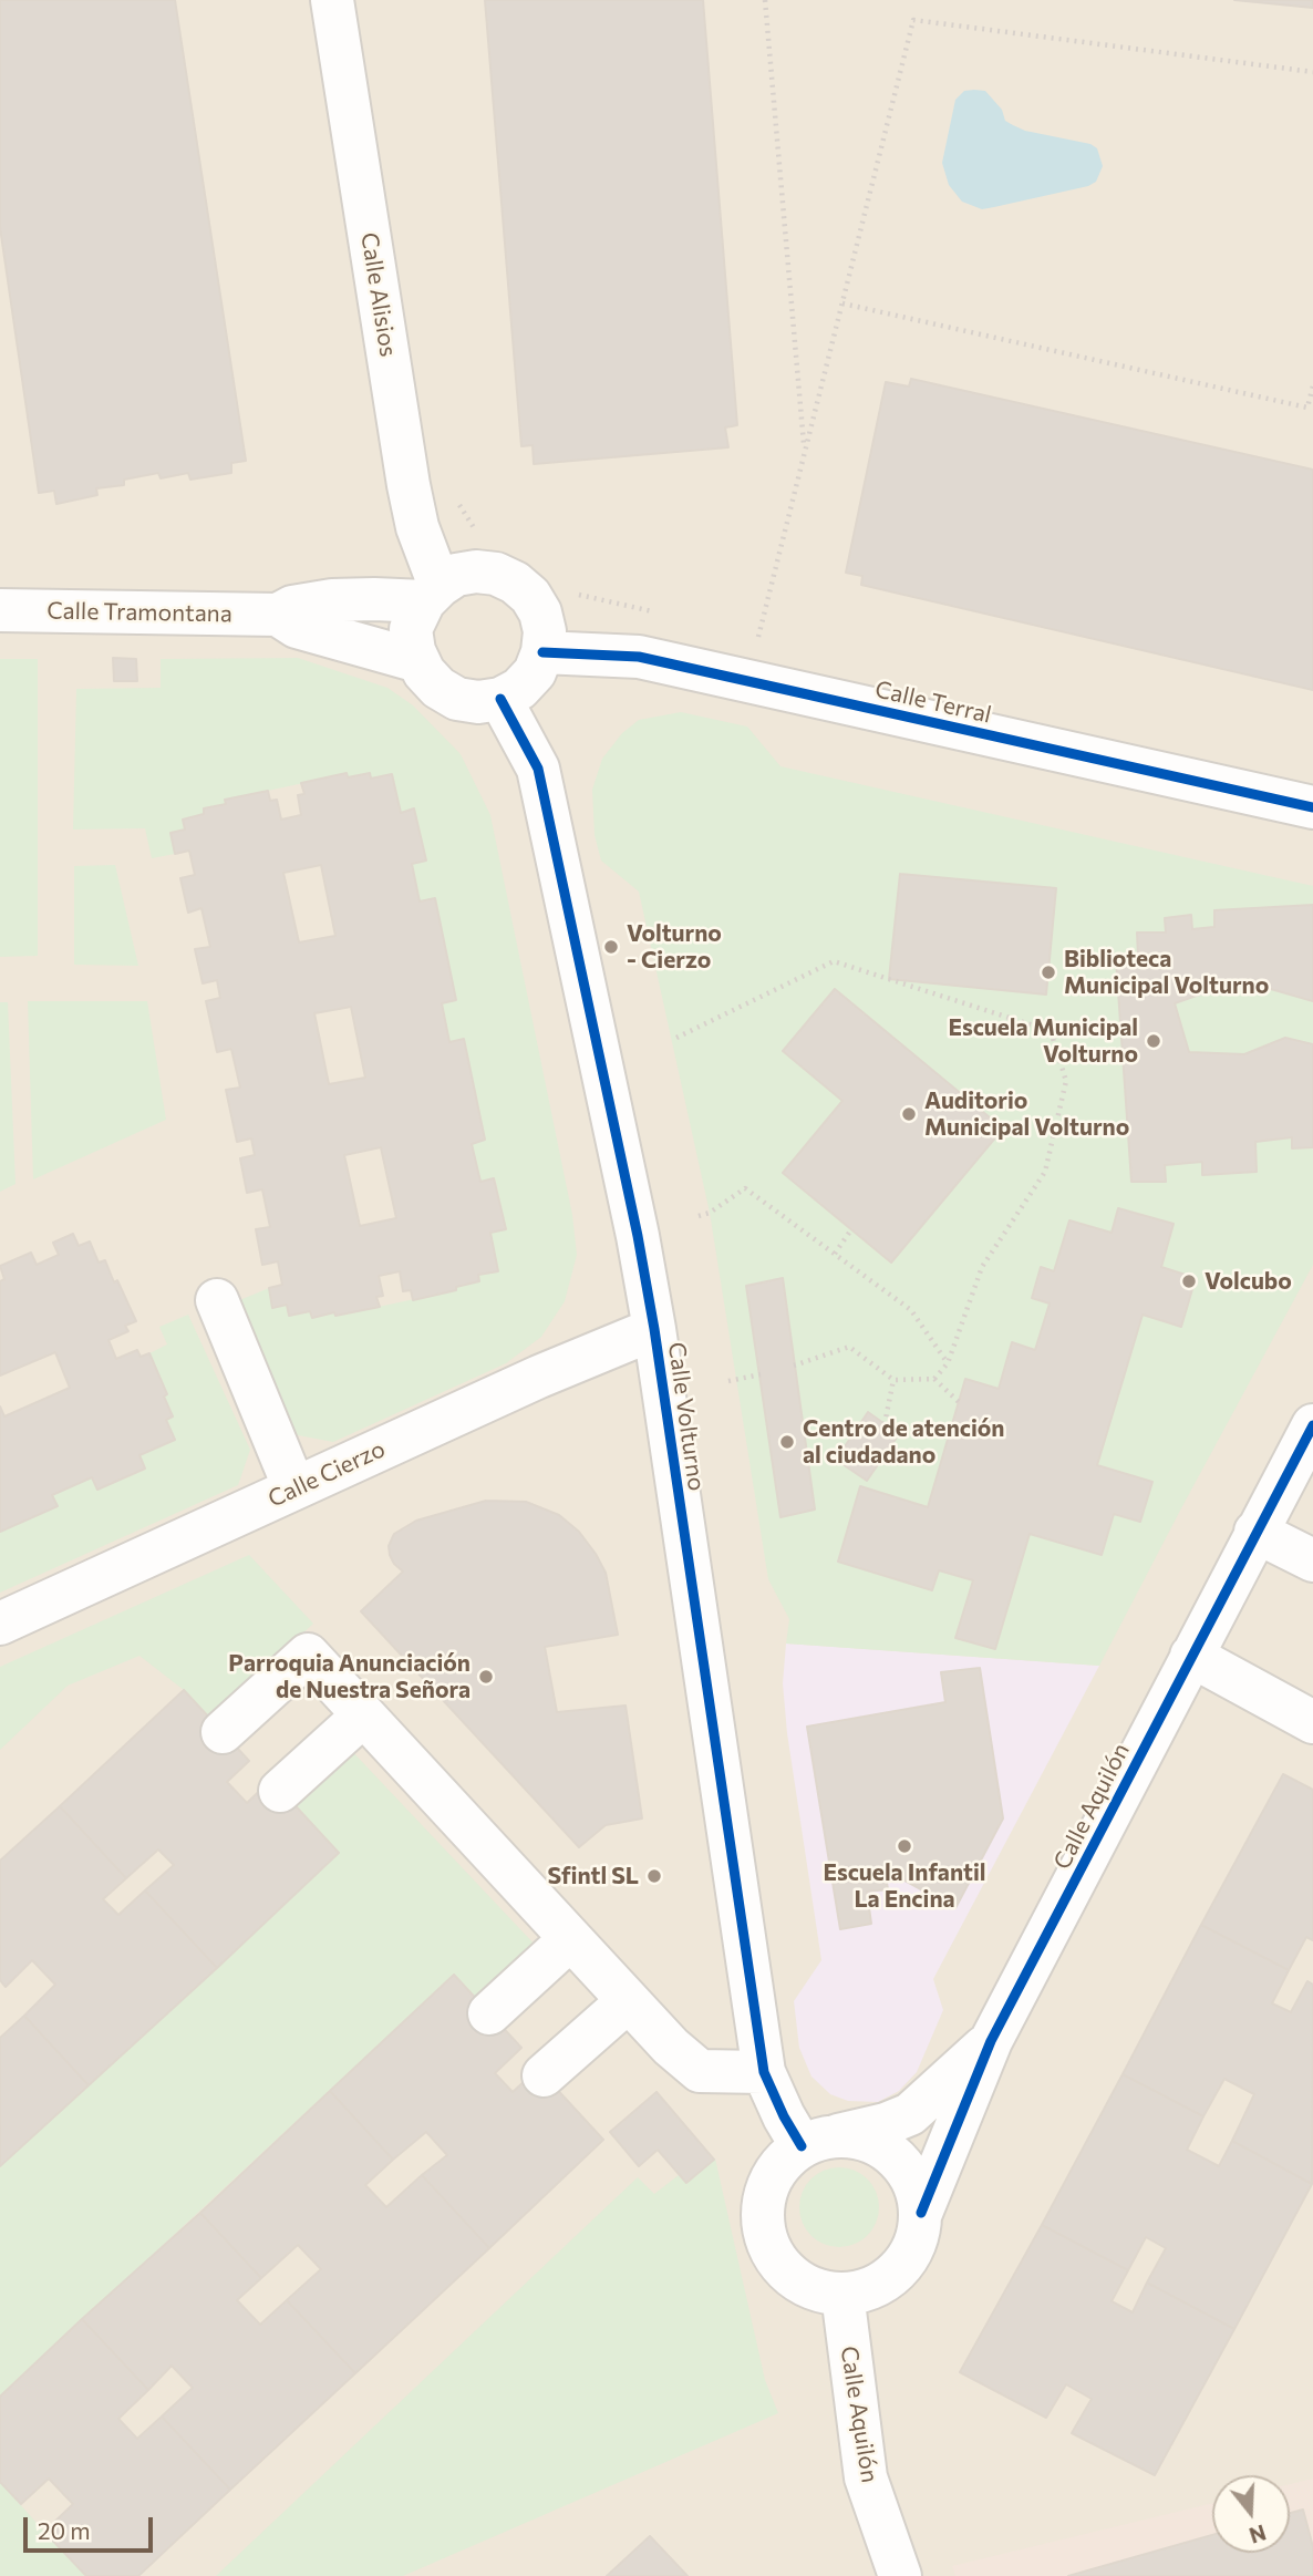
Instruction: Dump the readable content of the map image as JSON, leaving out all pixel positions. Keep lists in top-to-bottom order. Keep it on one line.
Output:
{"streets":{"street":["Calle Alisios","Calle Tramontana","Calle Terral","Calle Volturno","Calle Cierzo","Calle Aquilón"]},"crossings":[["Calle Alisios","Calle Tramontana"],["Calle Alisios","Calle Terral"],["Calle Alisios","Calle Volturno"],["Calle Tramontana","Calle Terral"],["Calle Tramontana","Calle Volturno"],["Calle Terral","Calle Volturno"],["Calle Volturno","Calle Cierzo"],["Calle Volturno","Calle Aquilón"]],"places":["Volturno - Cierzo","Biblioteca Municipal Volturno","Escuela Municipal Volturno","Auditorio Municipal Volturno","Volcubo","Centro de atención al ciudadano","Parroquia Anunciación de Nuestra Señora","Escuela Infantil La Encina","Sfintl SL"],"scale_bar":"20 m","north":"bottom"}
